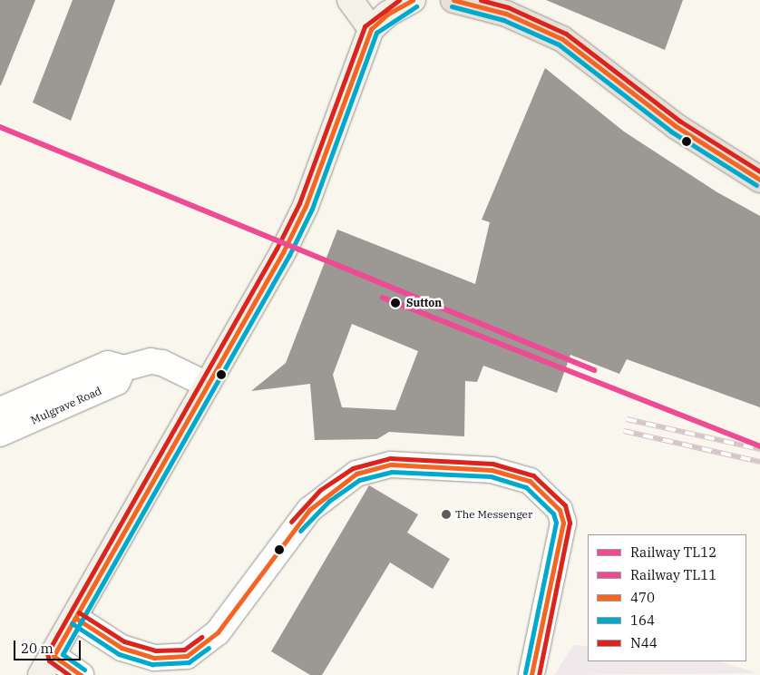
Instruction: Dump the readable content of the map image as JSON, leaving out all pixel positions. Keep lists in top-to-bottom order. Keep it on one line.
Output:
{"streets":{"street":["Mulgrave Road"]},"places":["Sutton","The Messenger"],"lines":["transit line 470","transit line N44","transit line 164","rail line TL12","rail line TL11"],"legend":["Railway TL12","Railway TL11","470","164","N44"],"scale_bar":"20 m"}
